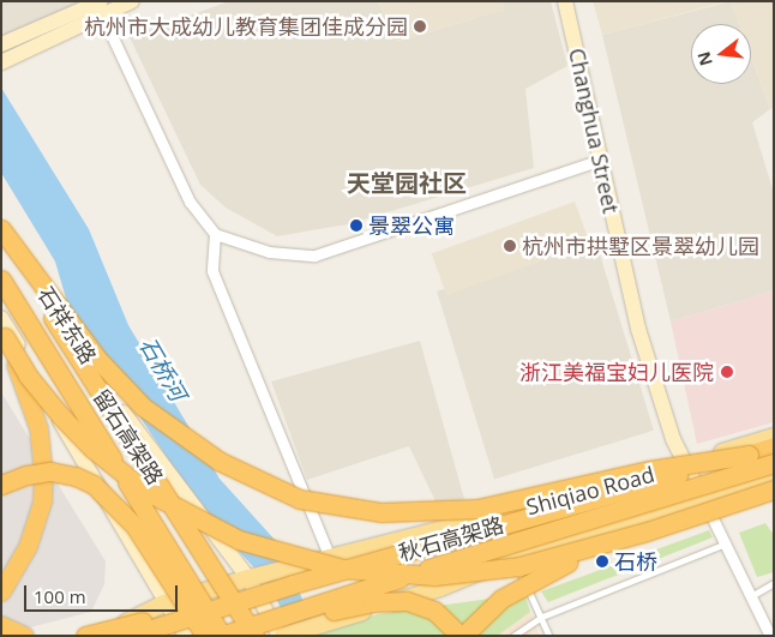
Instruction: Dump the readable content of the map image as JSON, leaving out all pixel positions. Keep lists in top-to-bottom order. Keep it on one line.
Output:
{"streets":{"highway":["留石高架路","秋石高架路"],"main road":["Changhua Street","石祥东路","Shiqiao Road"]},"crossings":[["Changhua Street","Shiqiao Road"],["石祥东路","Shiqiao Road"],["留石高架路","秋石高架路"]],"districts":["天堂园社区"],"water":["石桥河"],"places":["杭州市大成幼儿教育集团佳成分园","景翠公寓","杭州市拱墅区景翠幼儿园","浙江美福宝妇儿医院","石桥"],"scale_bar":"100 m","north":"left"}
